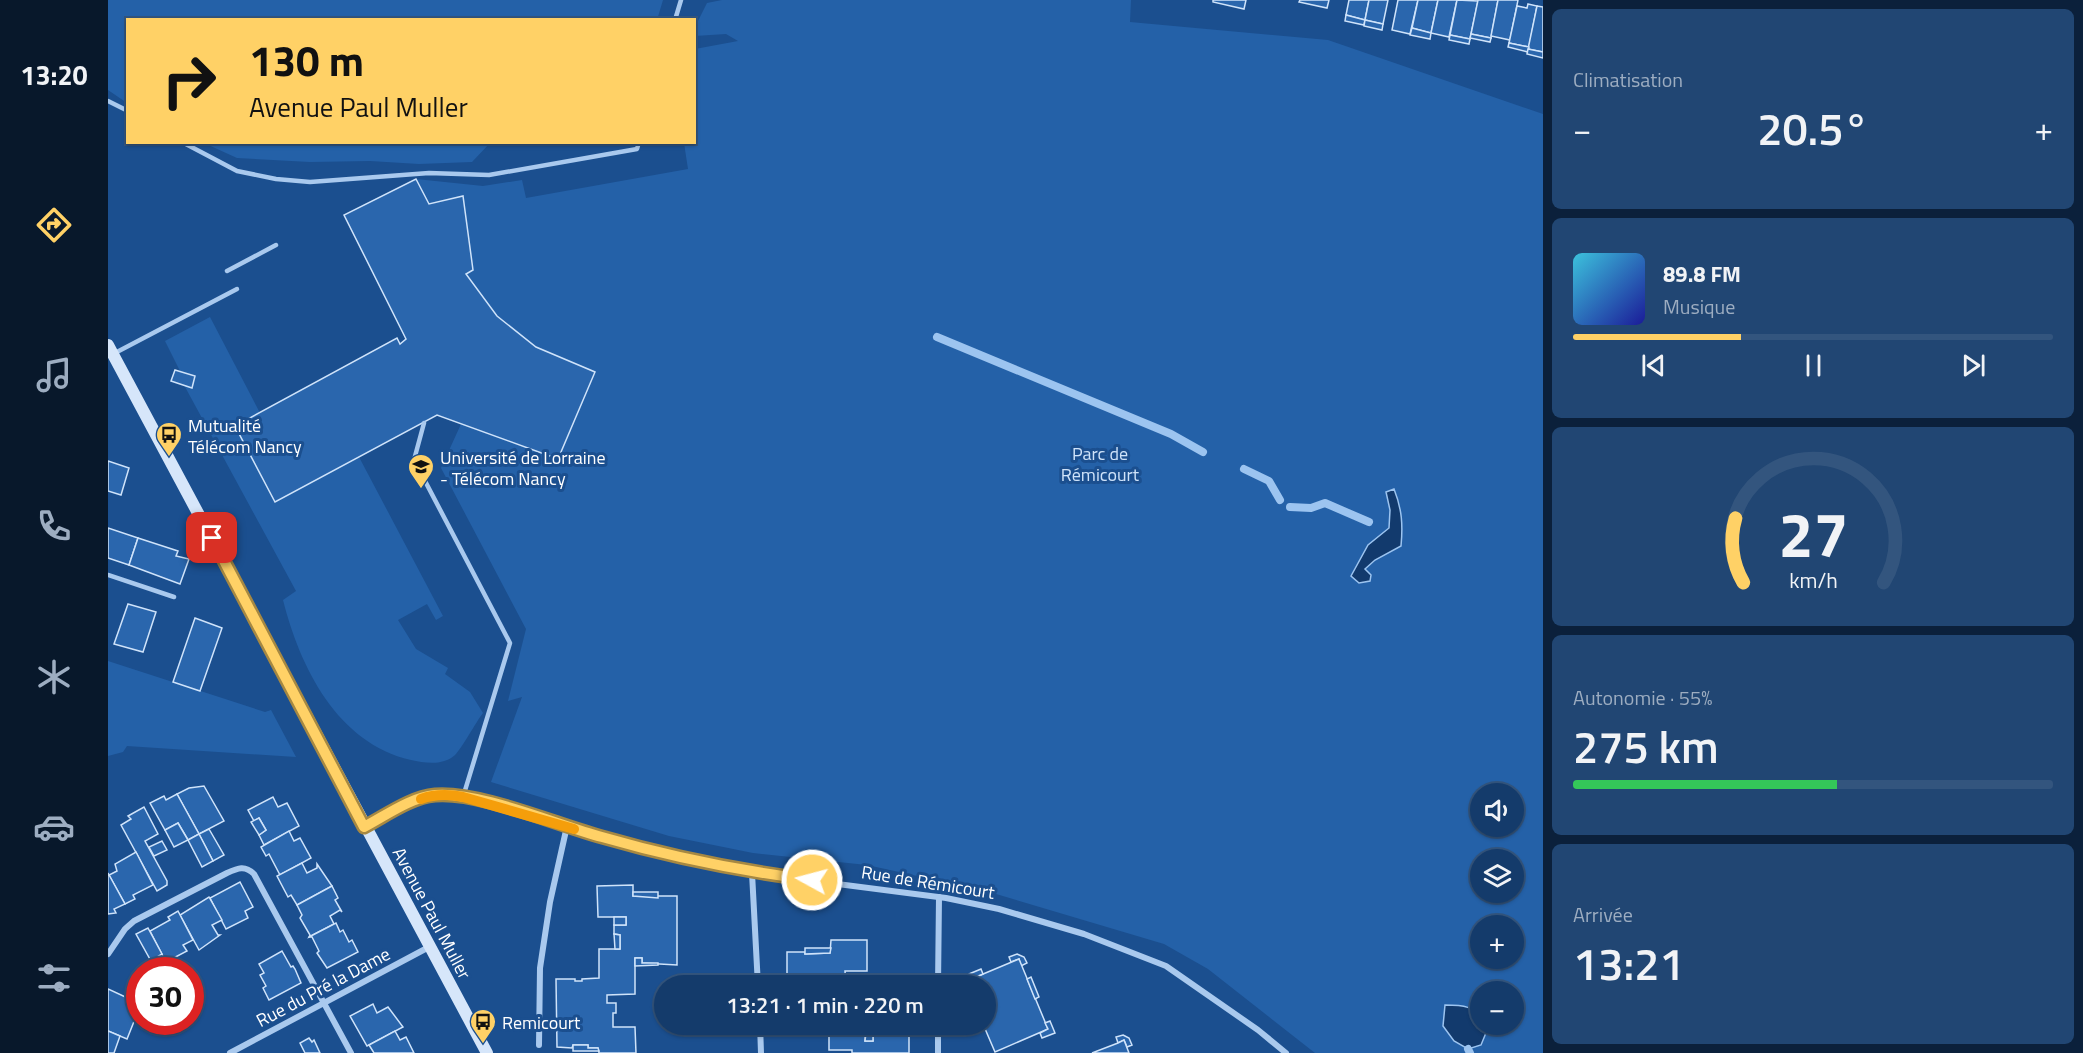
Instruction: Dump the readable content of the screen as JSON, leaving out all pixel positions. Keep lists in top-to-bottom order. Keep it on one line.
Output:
{"streets":{"main road":["Avenue Paul Muller"],"street":["Rue de Rémicourt","Rue du Pré la Dame"]},"crossings":[["Rue de Rémicourt","Avenue Paul Muller"],["Avenue Paul Muller","Rue du Pré la Dame"]],"parks":["Parc de Rémicourt"],"places":{"bus stop":["Mutualité Télécom Nancy","Remicourt"],"school or university":["Université de Lorraine - Télécom Nancy"]},"page":{"tabs":"13:20","tile":["Climatisation",["Autonomie · 55%","275 km"],["Arrivée","13:21"]],"turn":["130 m","Avenue Paul Muller"],"heat":["−","20.5°","+"],"song":["89.8 FM","Musique"],"map_buttons":["+","−"],"limit":"30","trip":"13:21 · 1 min · 220 m","gauge":["27","km/h"]}}
